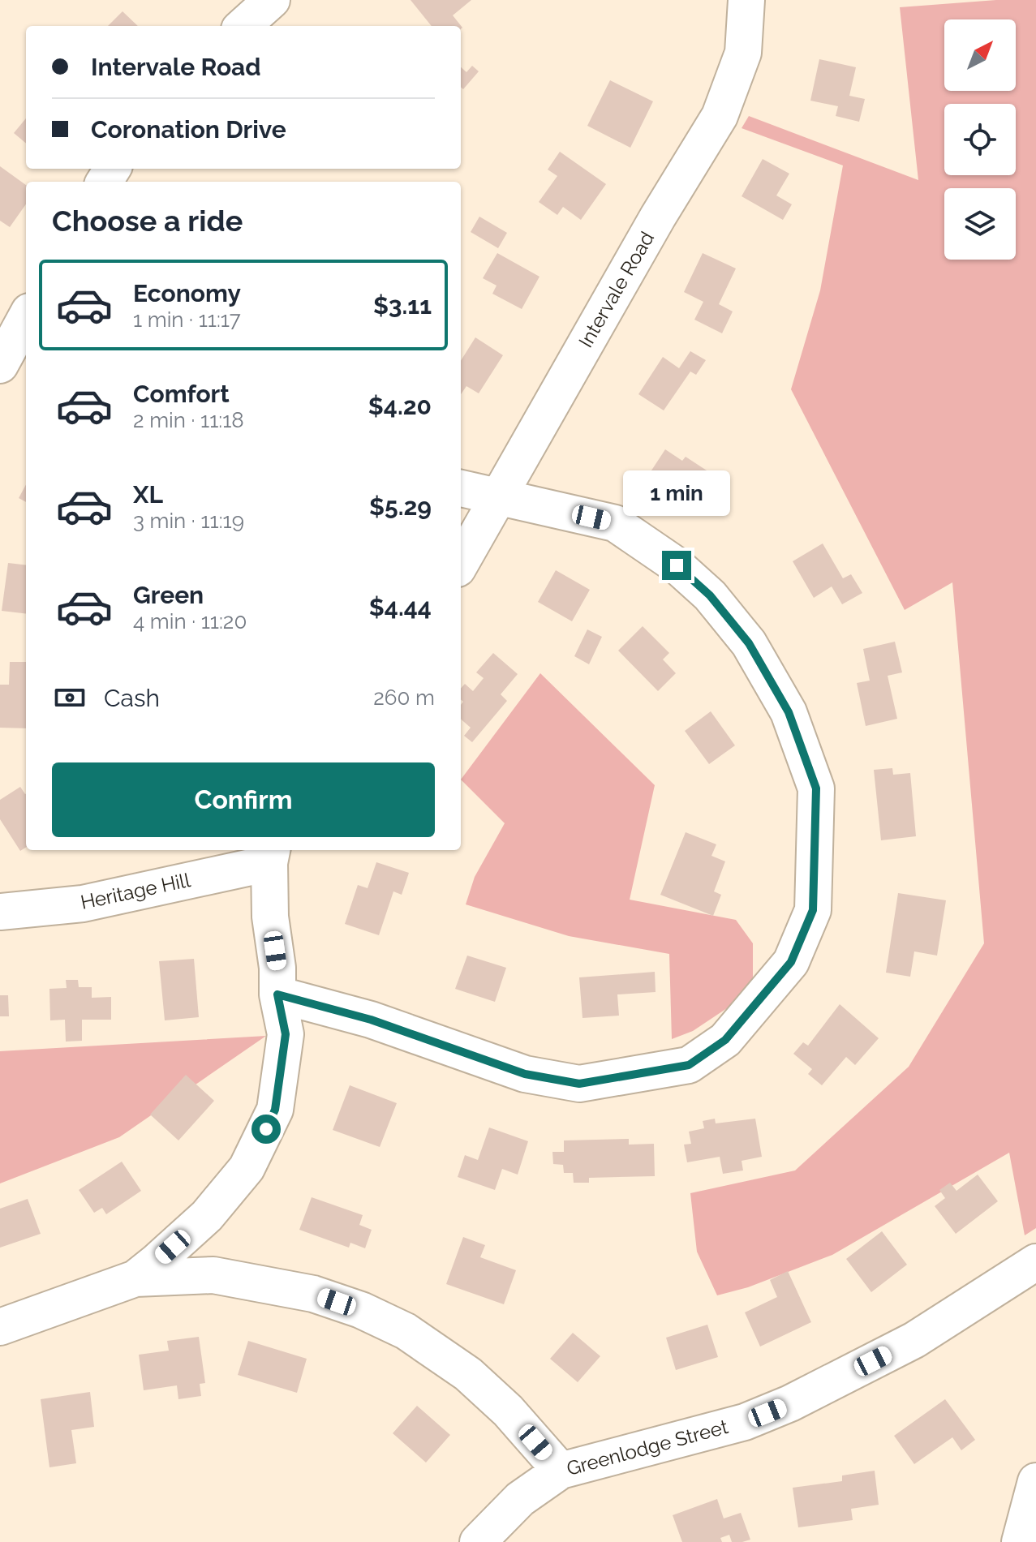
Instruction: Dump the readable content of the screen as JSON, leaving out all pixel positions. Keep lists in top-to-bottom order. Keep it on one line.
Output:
{"streets":{"street":["Intervale Road","Heritage Hill","Greenlodge Street"]},"north":"top right","page":{"banner":["Intervale Road","Coronation Drive"],"heading":"Choose a ride","list":[{"name":"Economy","note":"1 min · 11:17","value":"$3.11"},{"name":"Comfort","note":"2 min · 11:18","value":"$4.20"},{"name":"XL","note":"3 min · 11:19","value":"$5.29"},{"name":"Green","note":"4 min · 11:20","value":"$4.44"}],"bubble":"1 min","pay":["Cash","260 m"],"buttons":"Confirm"}}
